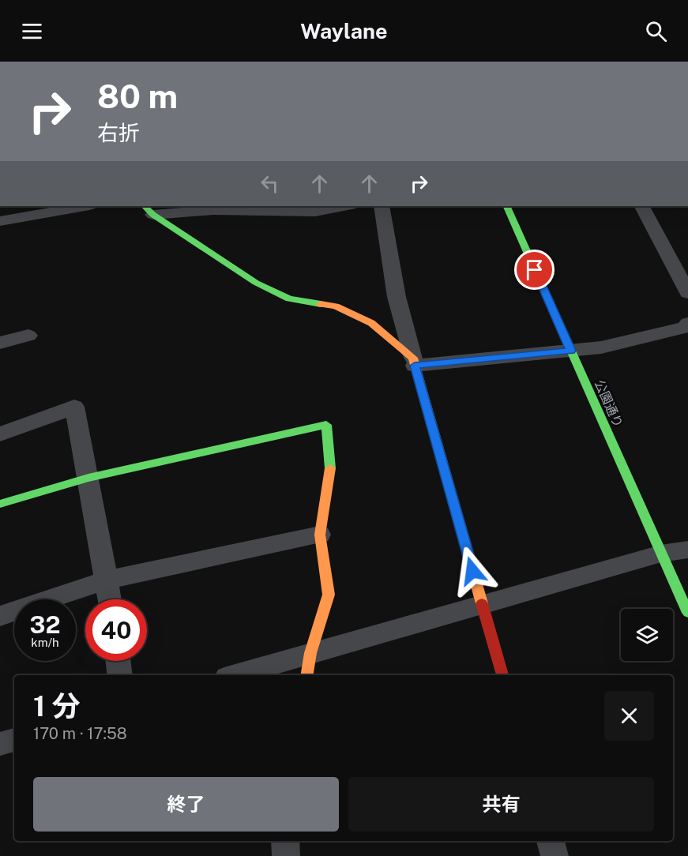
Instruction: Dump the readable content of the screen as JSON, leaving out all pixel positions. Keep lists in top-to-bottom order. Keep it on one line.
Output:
{"streets":{"street":["公園通り"]},"page":{"header":"Waylane","turn":["80 m","右折"],"speed":"32 km/h","limit":"40","heading":["1 分","170 m · 17:58"],"buttons":["終了","共有"]}}
